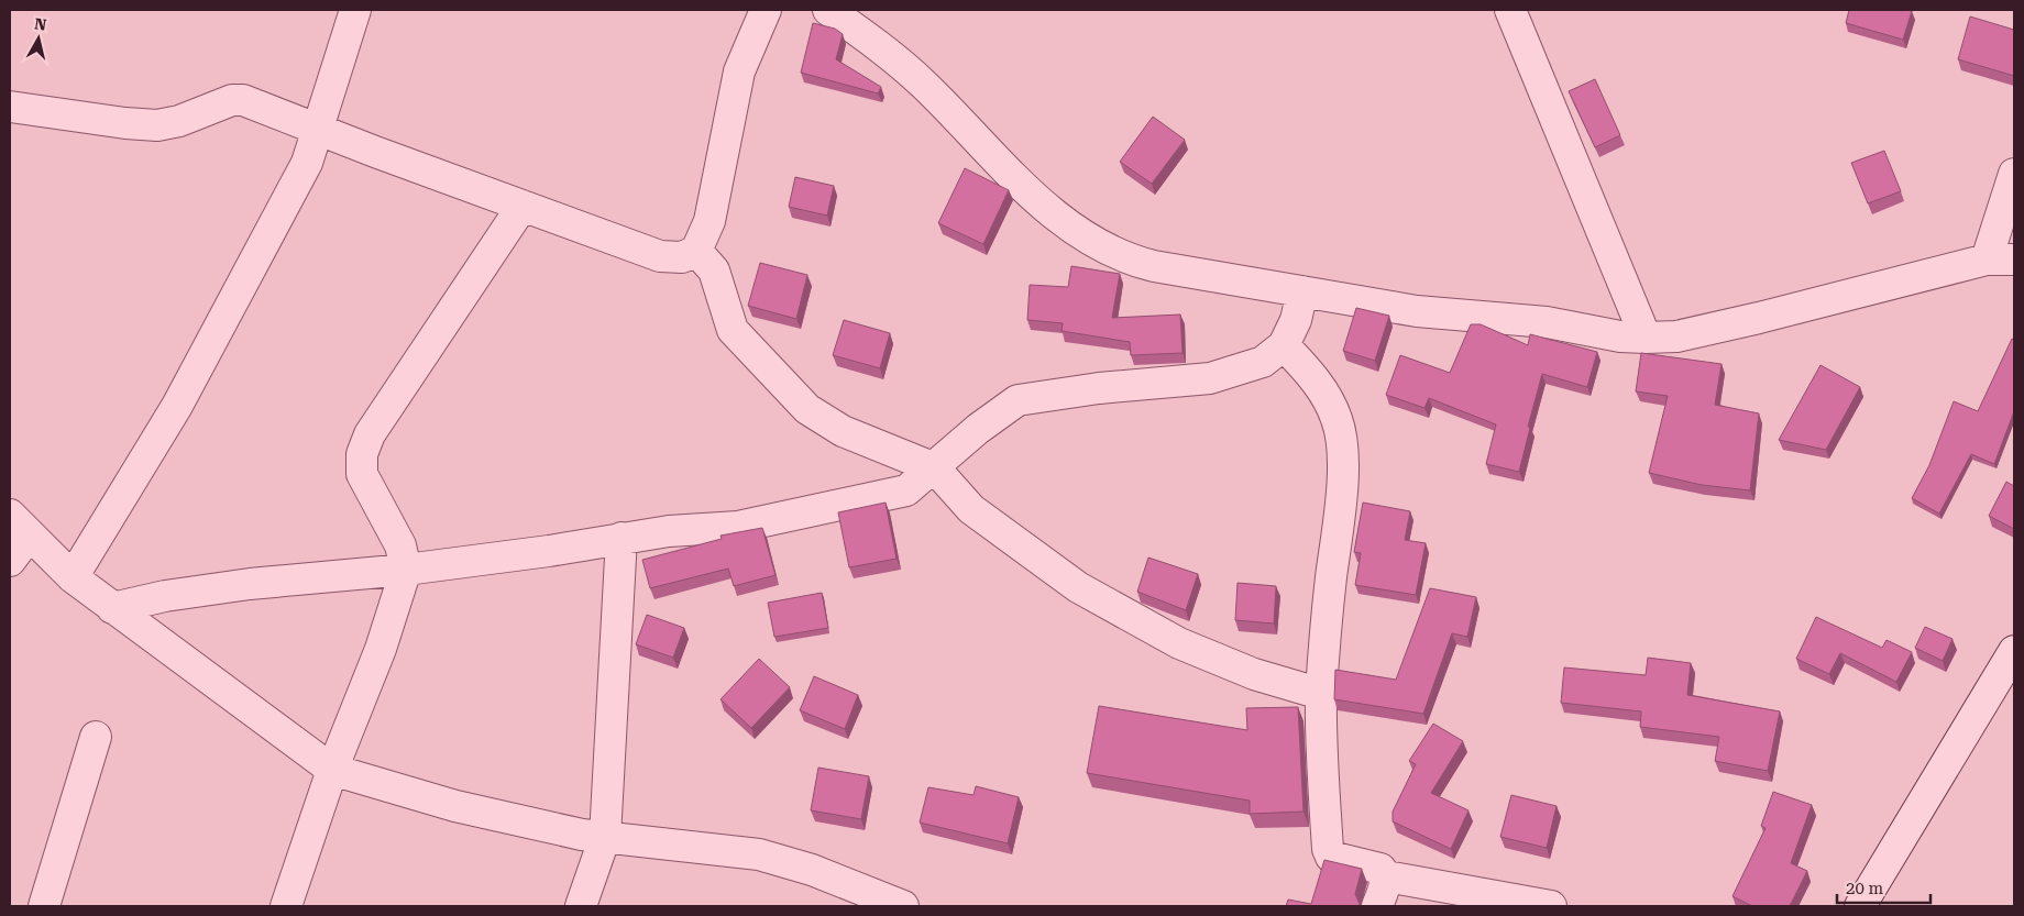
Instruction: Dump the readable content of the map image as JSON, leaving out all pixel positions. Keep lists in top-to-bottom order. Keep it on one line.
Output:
{"scale_bar":"20 m","north":"top"}
